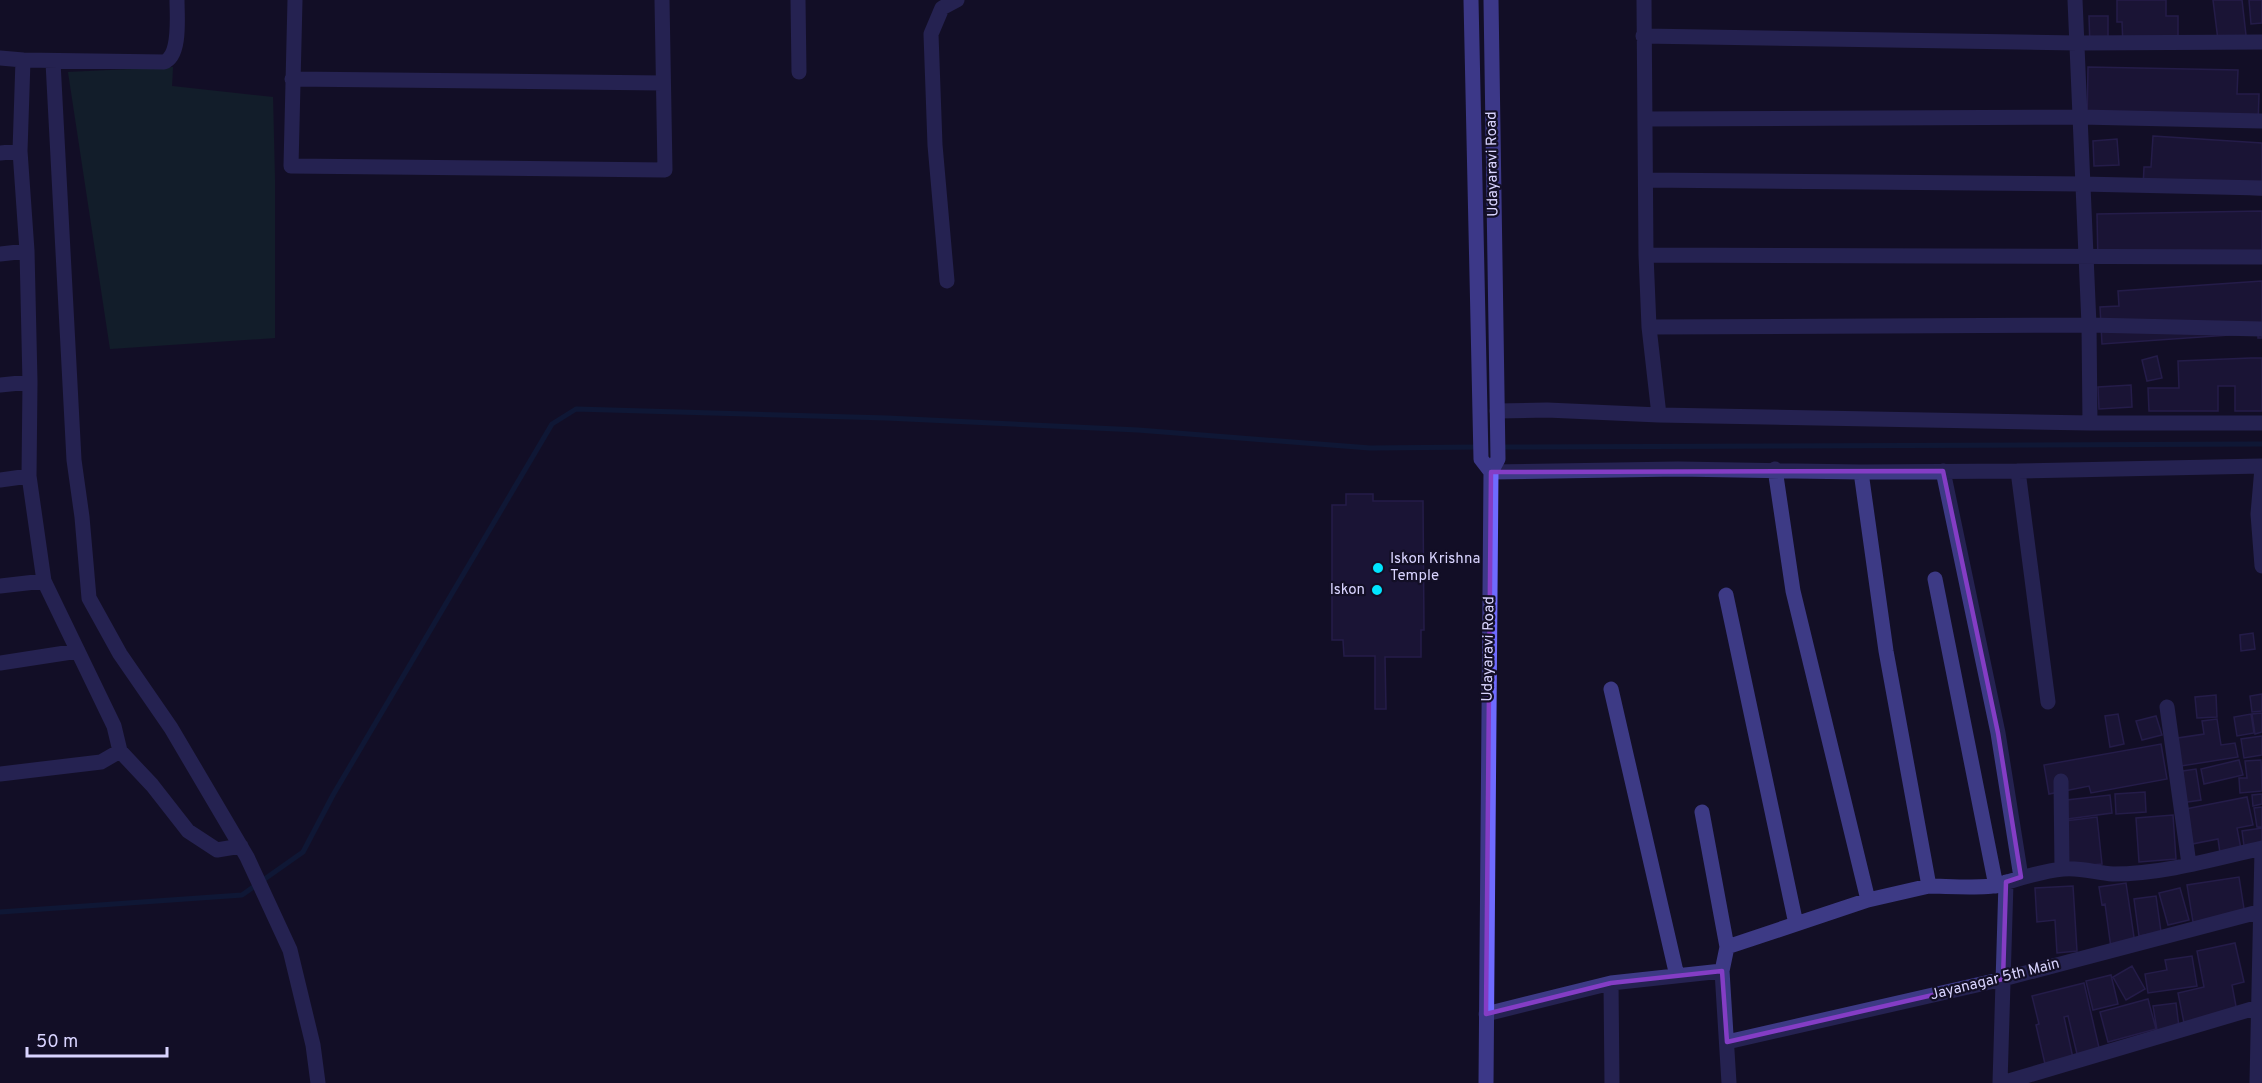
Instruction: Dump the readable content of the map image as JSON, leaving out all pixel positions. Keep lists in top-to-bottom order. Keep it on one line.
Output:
{"streets":{"street":["Udayaravi Road","Jayanagar 5th Main"]},"places":["Iskon Krishna Temple","Iskon"],"scale_bar":"50 m"}
